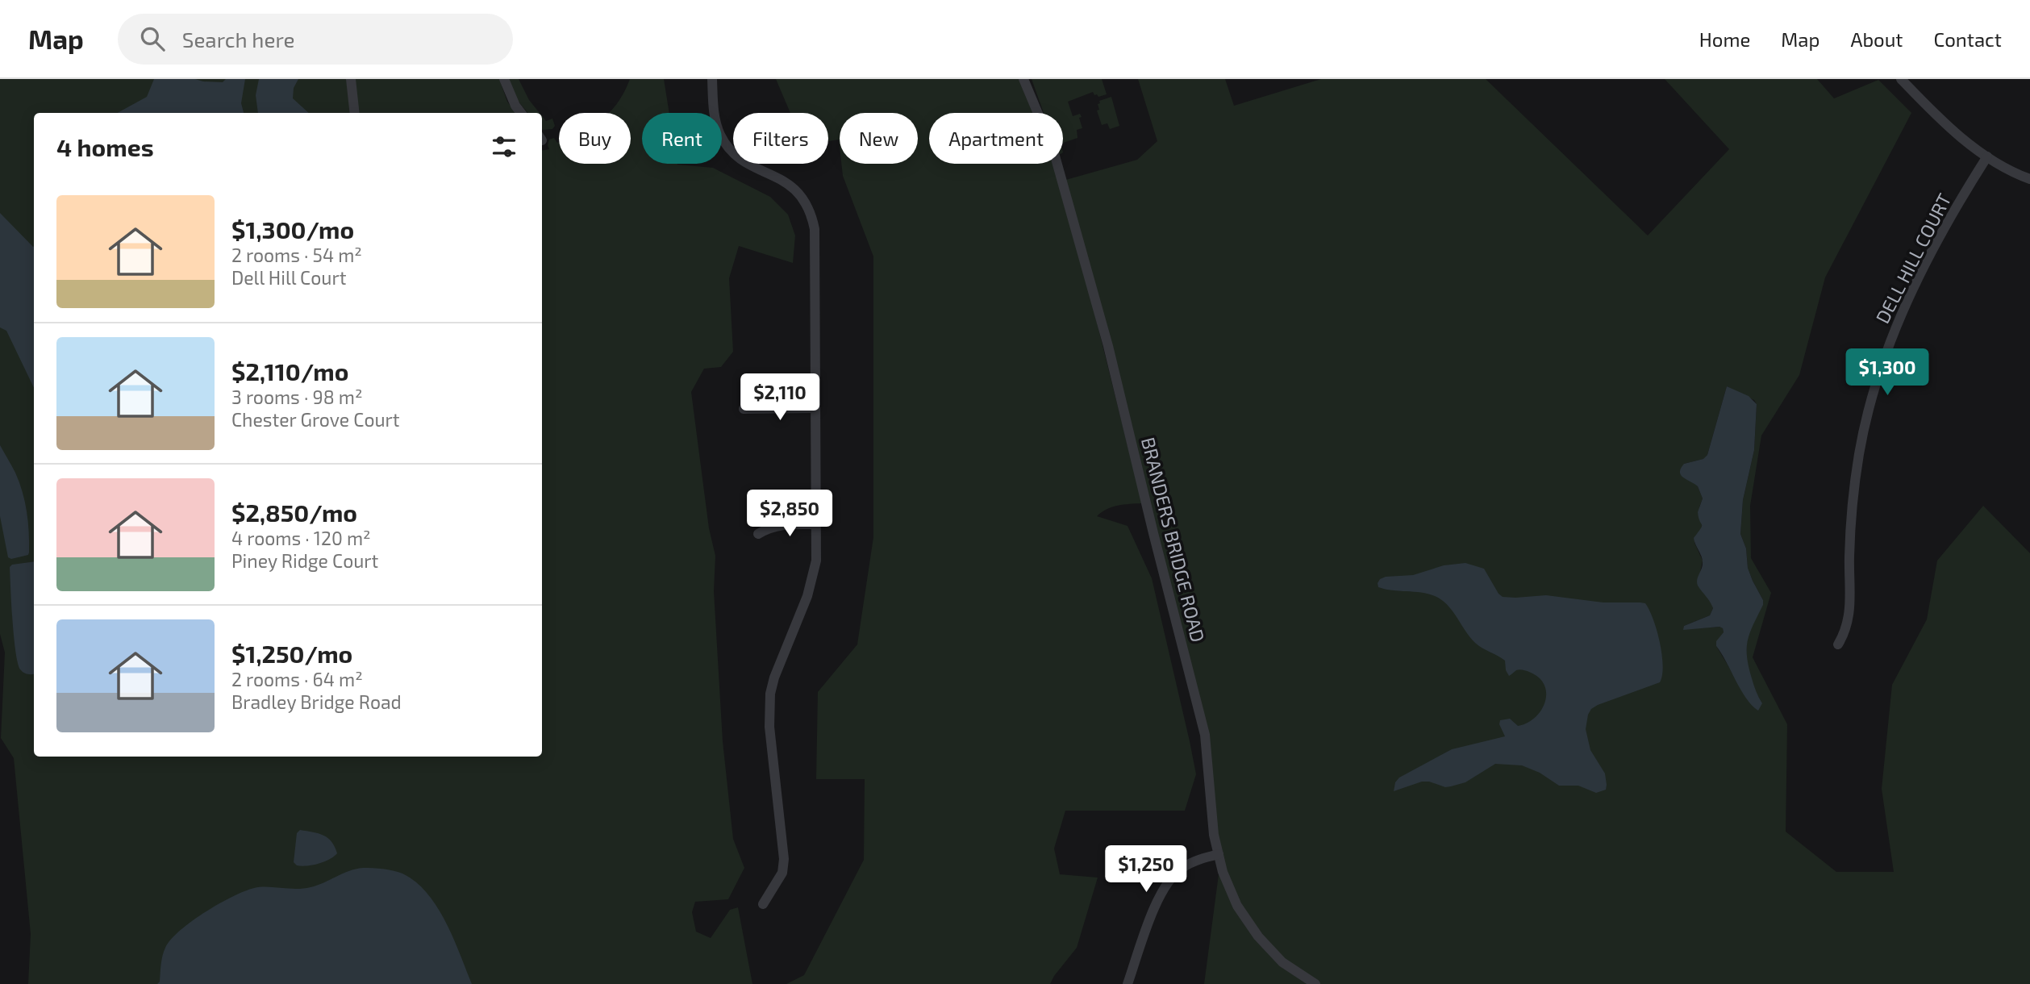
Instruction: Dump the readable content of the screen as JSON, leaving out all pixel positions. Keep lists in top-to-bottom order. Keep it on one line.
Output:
{"streets":{"street":["DELL HILL COURT","BRANDERS BRIDGE ROAD"]},"page":{"header":"Map","search":"Search here","nav":["Home","Map","About","Contact"],"chip":["Buy","Rent","Filters","New","Apartment"],"heading":"4 homes","list":[{"name":"$1,300/mo","note":"2 rooms · 54 m² · Dell Hill Court"},{"name":"$2,110/mo","note":"3 rooms · 98 m² · Chester Grove Court"},{"name":"$2,850/mo","note":"4 rooms · 120 m² · Piney Ridge Court"},{"name":"$1,250/mo","note":"2 rooms · 64 m² · Bradley Bridge Road"}],"price":["$1,300","$2,110","$2,850","$1,250"]}}
